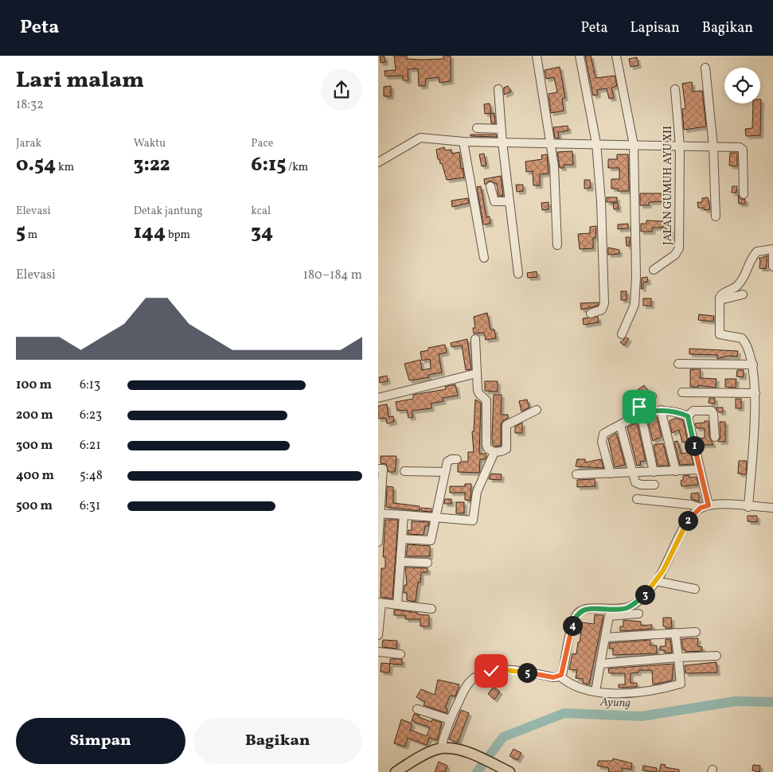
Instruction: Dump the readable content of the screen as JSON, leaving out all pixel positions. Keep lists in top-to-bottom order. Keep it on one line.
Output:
{"streets":{"street":["JALAN GUMUH AYU XII"]},"water":["Ayung"],"page":{"header":"Peta","nav":["Peta","Lapisan","Bagikan"],"heading":["Lari malam","18:32"],"stats":[["Jarak","0.54 km"],["Waktu","3:22"],["Pace","6:15 /km"],["Elevasi","5 m"],["Detak jantung","144 bpm"],["kcal","34"]],"chart":["Elevasi","180–184 m"],"list":[{"name":"100 m","note":"6:13"},{"name":"200 m","note":"6:23"},{"name":"300 m","note":"6:21"},{"name":"400 m","note":"5:48"},{"name":"500 m","note":"6:31"}],"pins":["1","2","3","4","5"],"buttons":["Simpan","Bagikan"]}}
